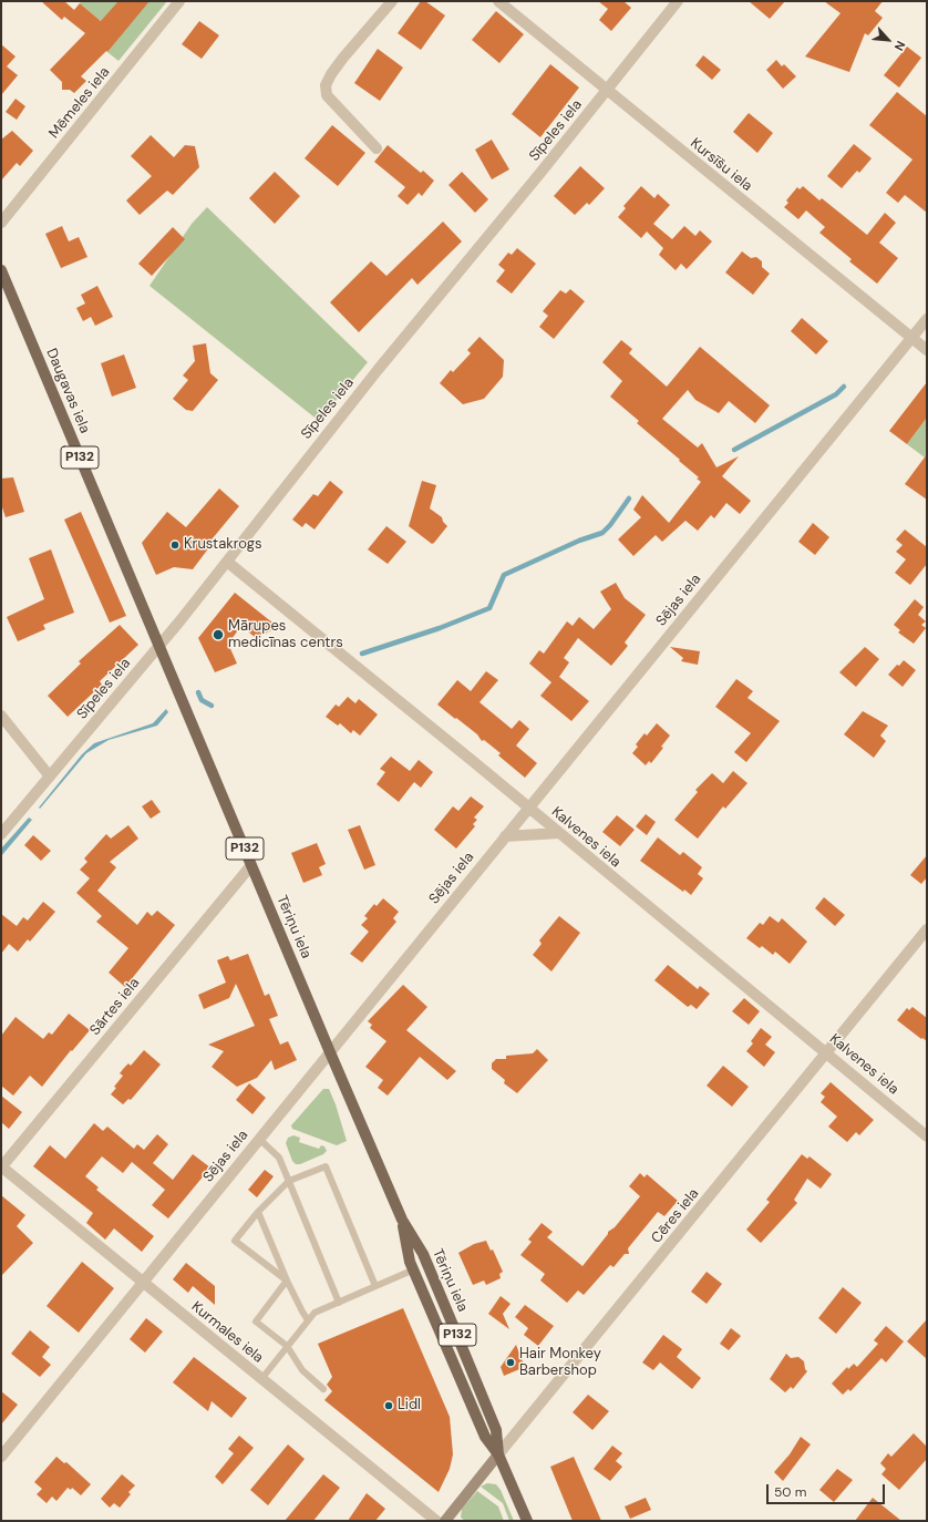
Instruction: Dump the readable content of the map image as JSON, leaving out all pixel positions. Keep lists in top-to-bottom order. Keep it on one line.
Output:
{"streets":{"main road":["Daugavas iela","P132","Tēriņu iela","Cēres iela"],"street":["Mēmeles iela","Sīpeles iela","Kursīšu iela","Sējas iela","Kalvenes iela","Sārtes iela","Kurmales iela"]},"crossings":[["Sīpeles iela","Kursīšu iela"],["Sīpeles iela","Daugavas iela"],["Sīpeles iela","Kalvenes iela"],["Sīpeles iela","Tēriņu iela"],["Kursīšu iela","Sējas iela"],["Daugavas iela","Tēriņu iela"],["Sējas iela","Kalvenes iela"],["Sējas iela","Tēriņu iela"],["Sējas iela","Kurmales iela"],["Kalvenes iela","Cēres iela"],["Tēriņu iela","Sārtes iela"],["Tēriņu iela","Cēres iela"],["Sārtes iela","Kurmales iela"]],"places":["Krustakrogs","Mārupes medicīnas centrs","Hair Monkey Barbershop","Lidl"],"scale_bar":"50 m","north":"bottom right"}
